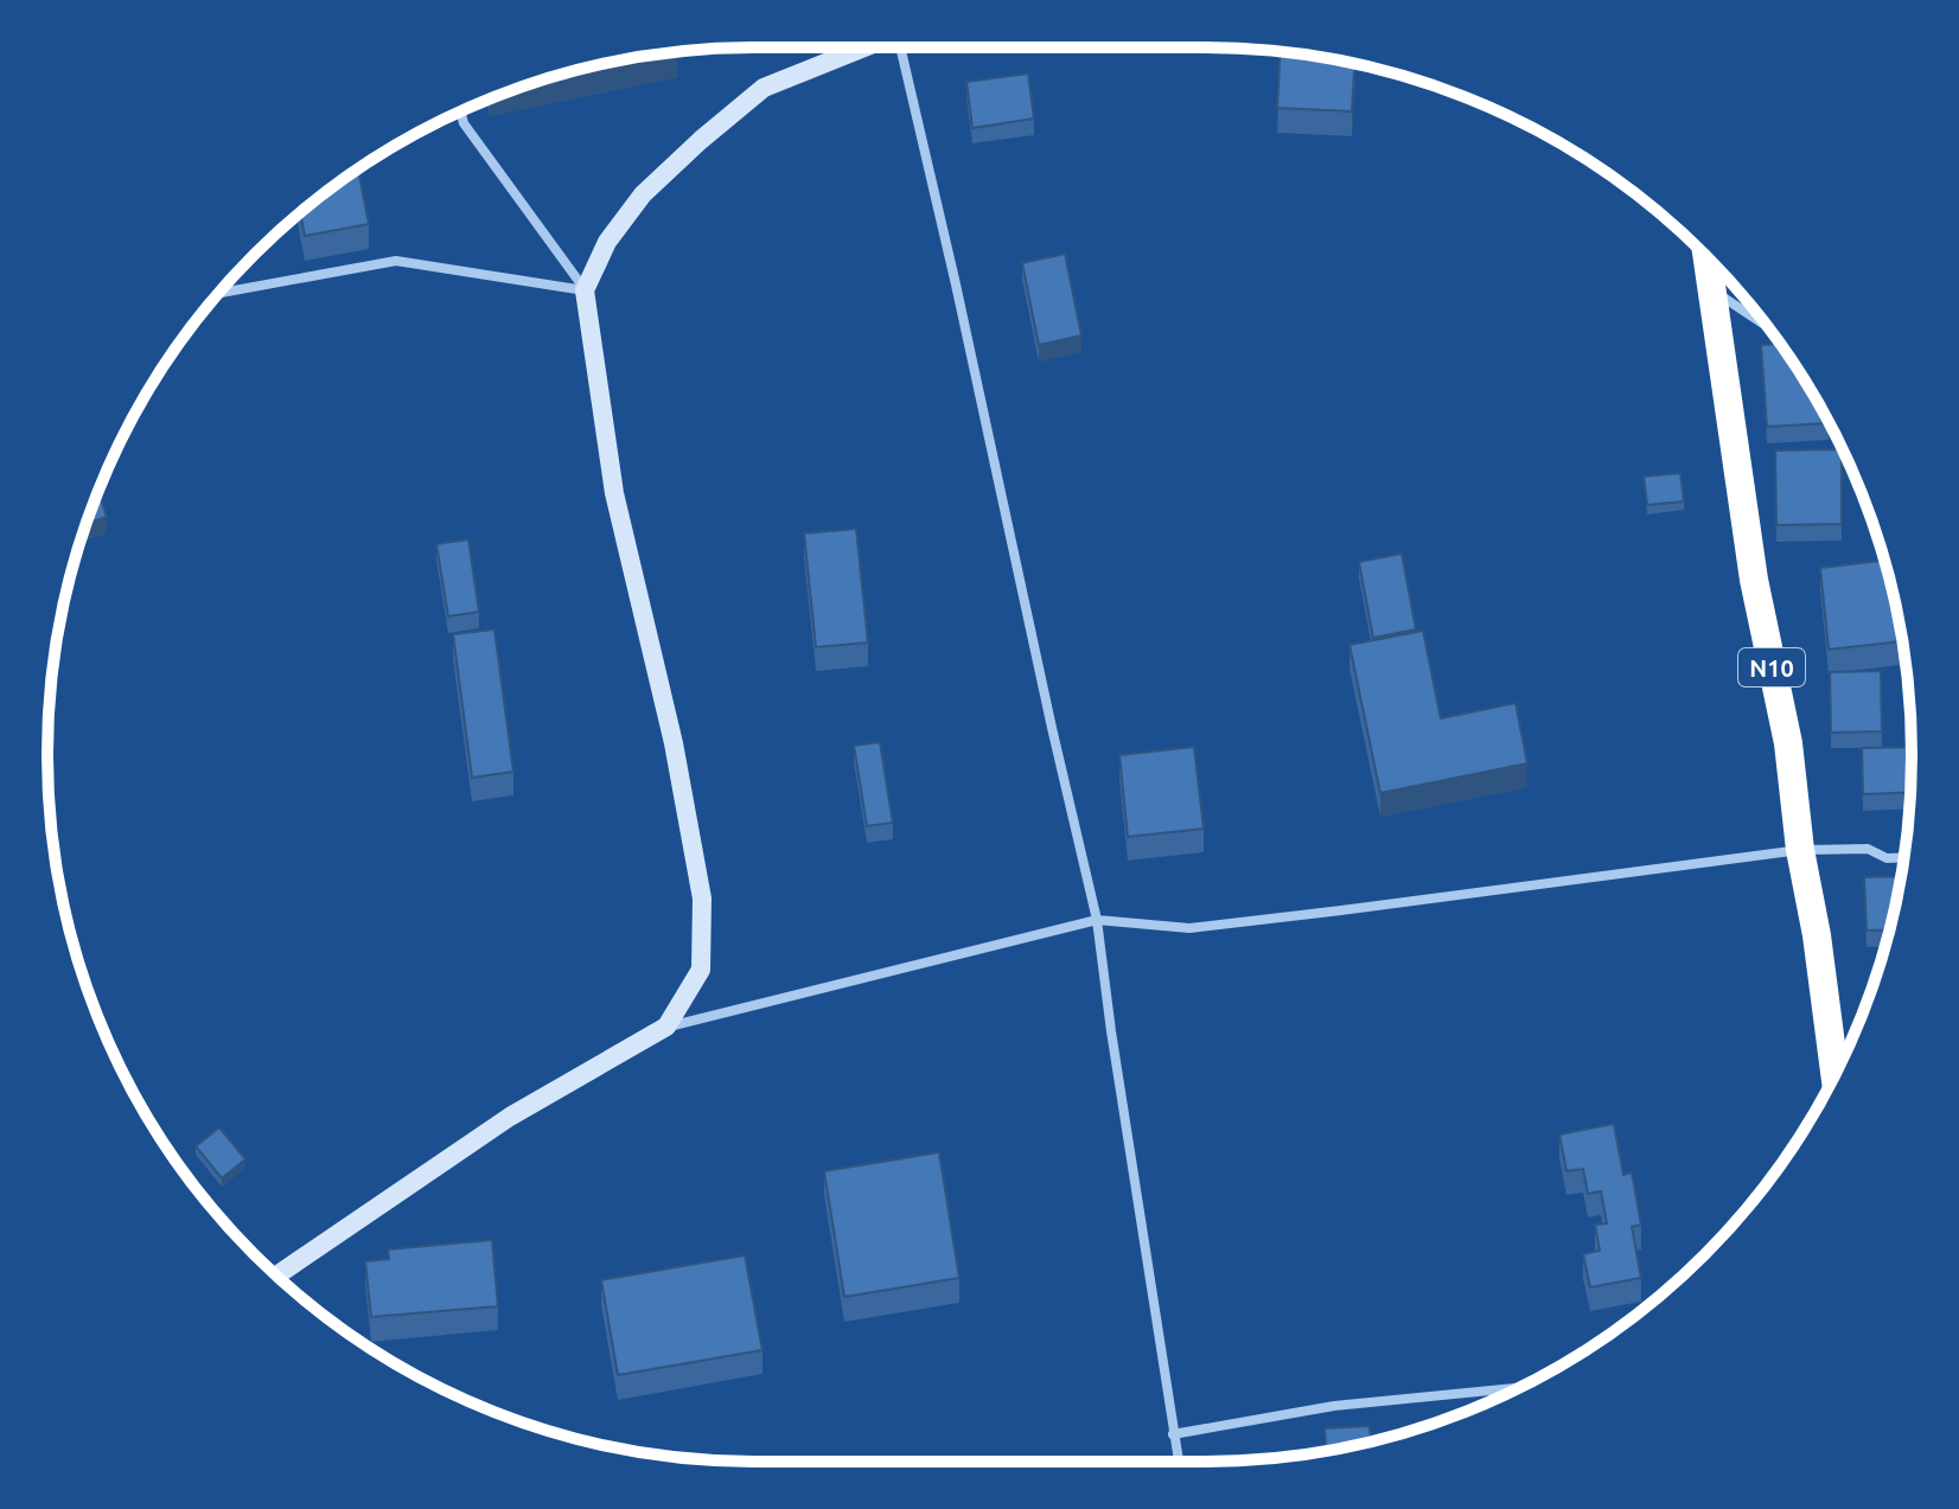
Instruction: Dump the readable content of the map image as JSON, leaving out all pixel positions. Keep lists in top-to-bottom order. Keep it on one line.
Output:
{"streets":{"highway":["N10"]}}
